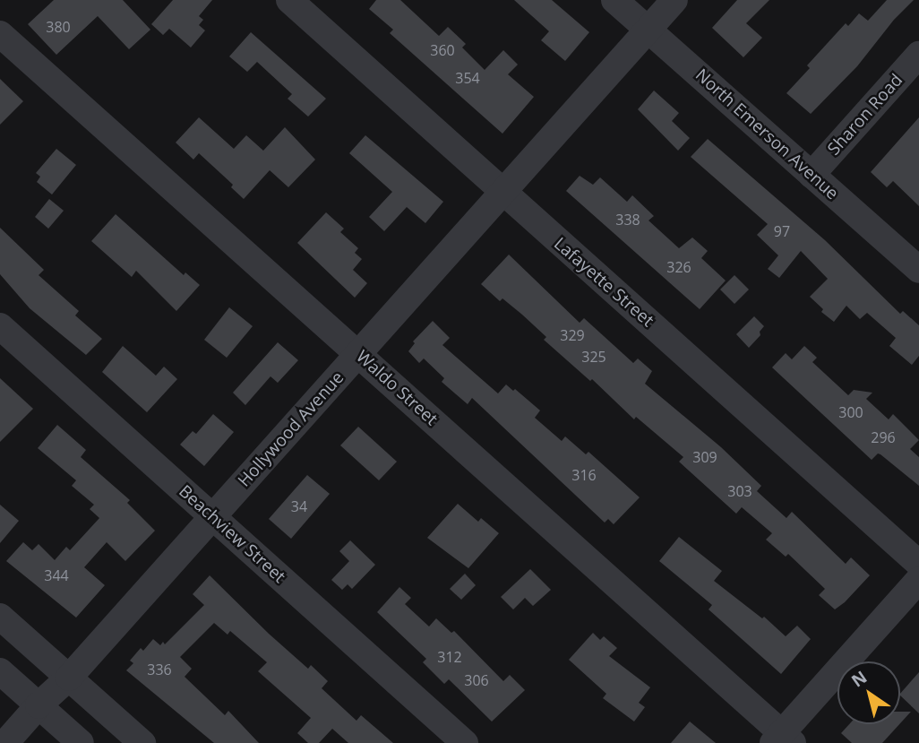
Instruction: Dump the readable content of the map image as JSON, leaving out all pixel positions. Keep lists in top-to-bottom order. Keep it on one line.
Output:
{"streets":{"street":["Sharon Road","North Emerson Avenue","Lafayette Street","Waldo Street","Hollywood Avenue","Beachview Street"]},"crossings":[["Sharon Road","North Emerson Avenue"],["North Emerson Avenue","Hollywood Avenue"],["Lafayette Street","Hollywood Avenue"],["Waldo Street","Hollywood Avenue"],["Hollywood Avenue","Beachview Street"]],"house_numbers":["380","360","354","338","97","326","329","325","300","296","309","316","303","34","344","312","336","306"],"north":"top left"}
